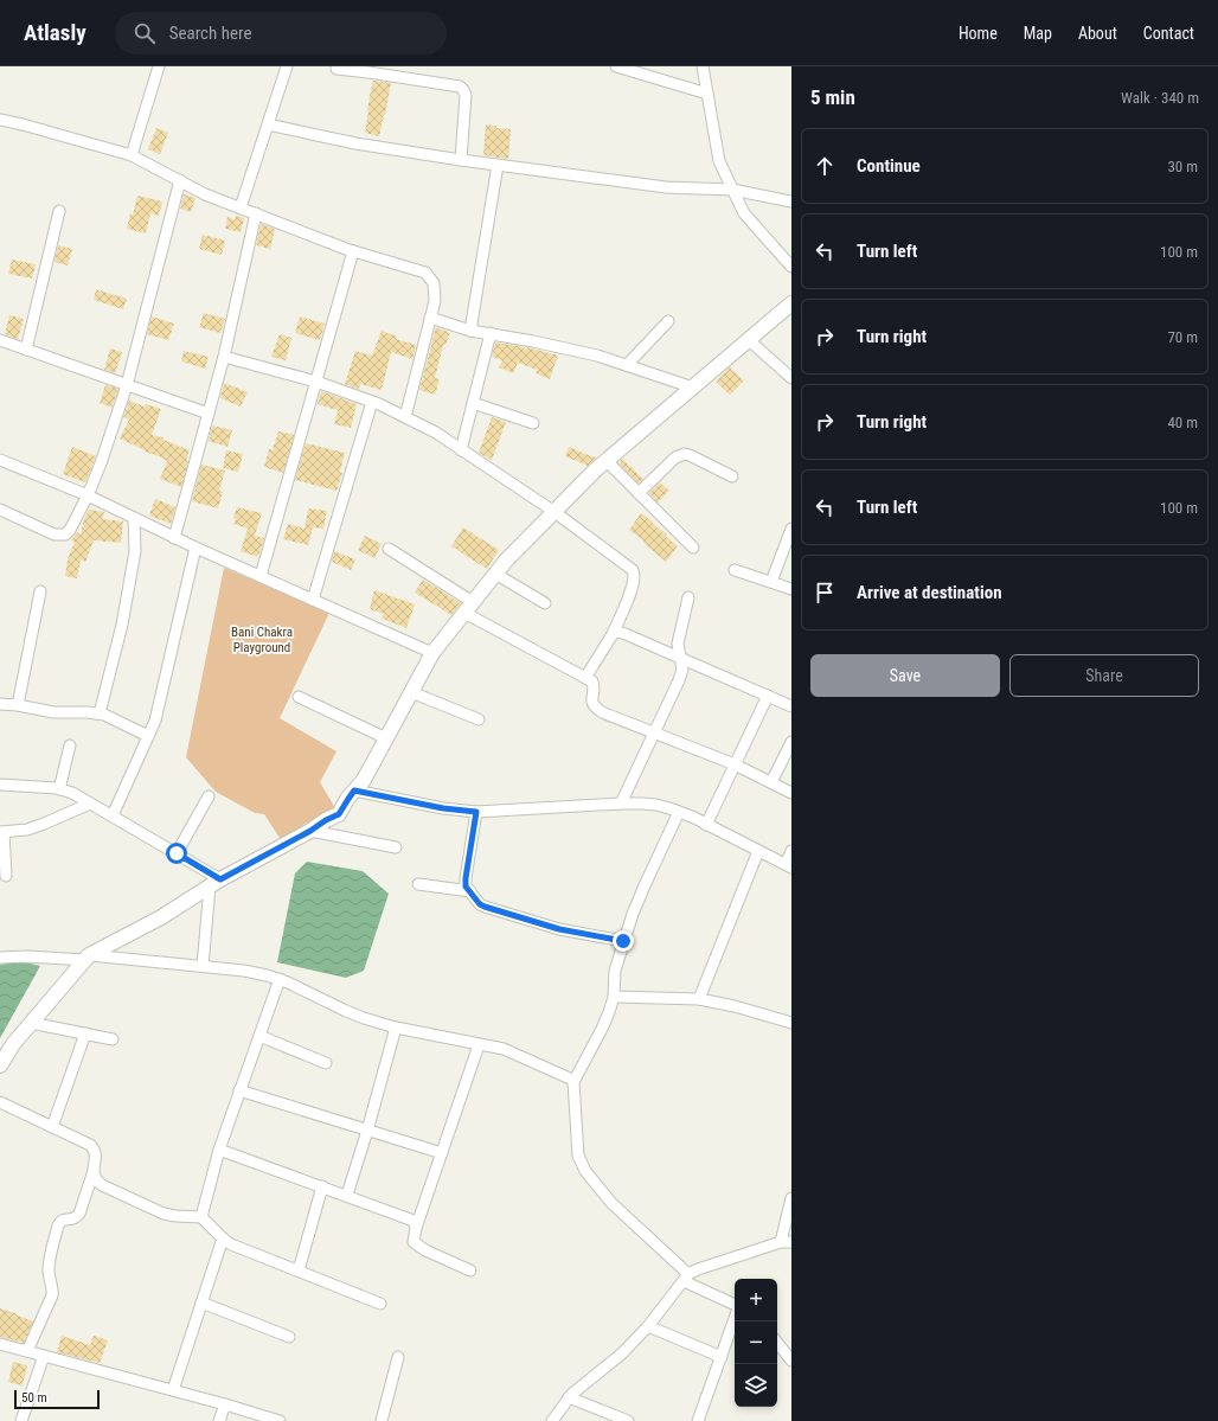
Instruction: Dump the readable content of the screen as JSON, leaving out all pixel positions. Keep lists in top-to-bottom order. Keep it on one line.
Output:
{"parks":["Bani Chakra Playground"],"scale_bar":"50 m","page":{"header":"Atlasly","search":"Search here","nav":["Home","Map","About","Contact"],"heading":["5 min","Walk · 340 m"],"list":[["Continue","30 m"],["Turn left","100 m"],["Turn right","70 m"],["Turn right","40 m"],["Turn left","100 m"],"Arrive at destination"],"buttons":["Save","Share"],"map_buttons":["+","−"],"scale":"50 m"}}
